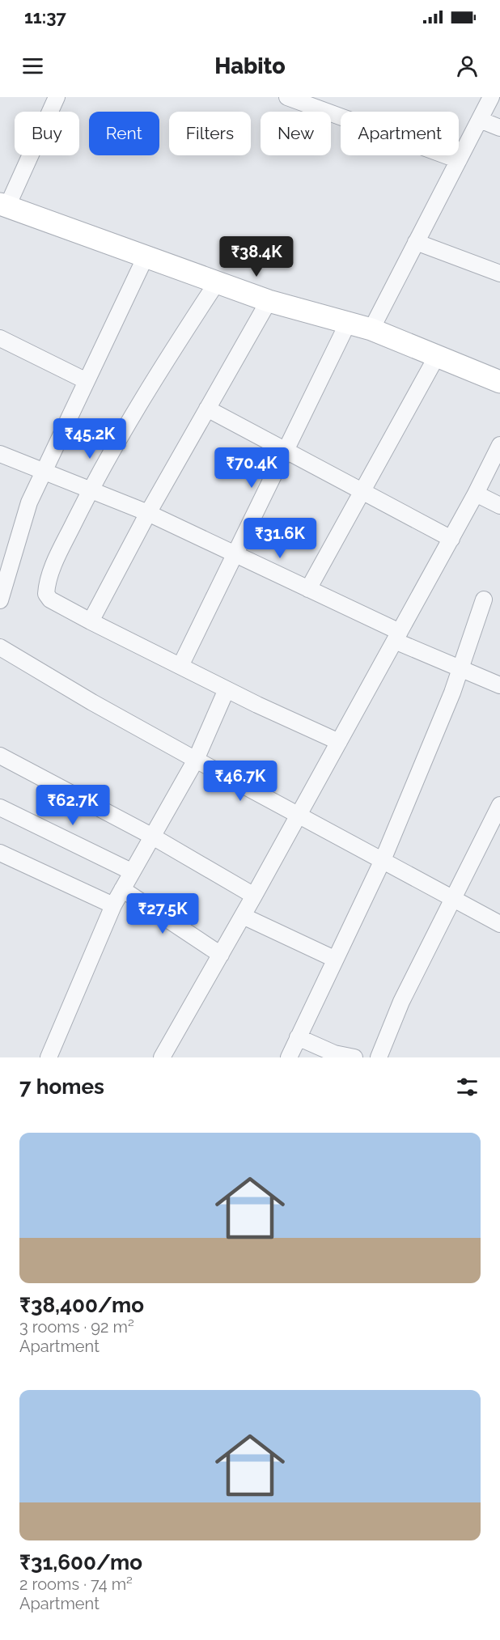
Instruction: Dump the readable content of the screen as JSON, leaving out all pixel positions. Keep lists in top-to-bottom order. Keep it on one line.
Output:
{"page":{"status":"11:37","header":"Habito","chip":["Buy","Rent","Filters","New","Apartment"],"price":["₹38.4K","₹45.2K","₹70.4K","₹31.6K","₹46.7K","₹62.7K","₹27.5K"],"heading":"7 homes","list":[{"name":"₹38,400/mo","note":"3 rooms · 92 m² · Apartment"},{"name":"₹31,600/mo","note":"2 rooms · 74 m² · Apartment"}]}}
